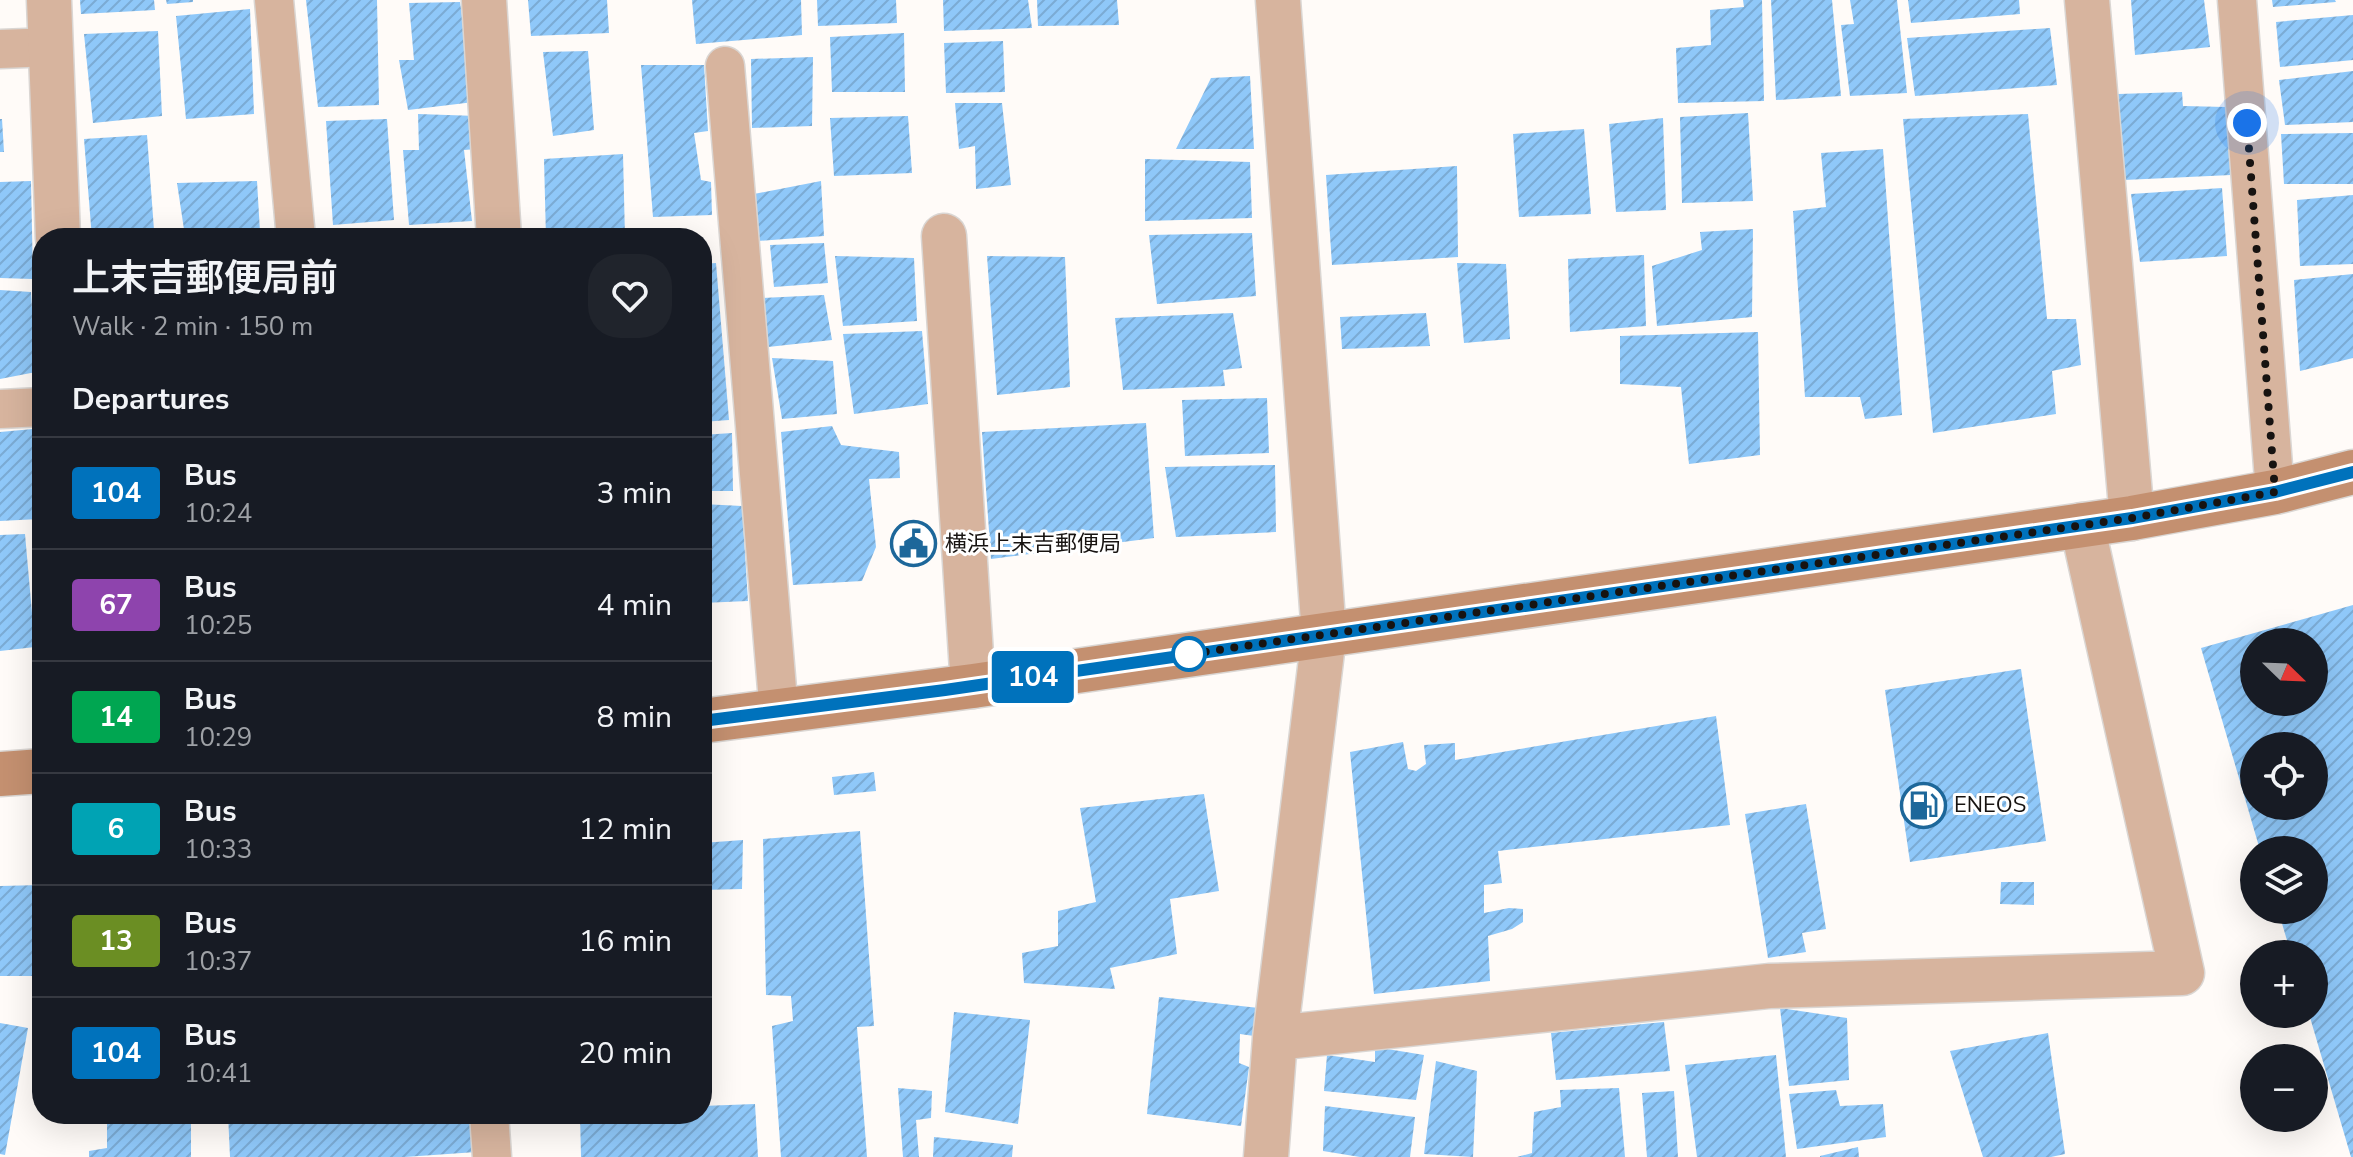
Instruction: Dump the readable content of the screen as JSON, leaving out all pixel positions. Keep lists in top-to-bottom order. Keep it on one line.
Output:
{"places":{"public building":["横浜上末吉郵便局"],"fuel station":["ENEOS"]},"lines":["bus line 104"],"north":"bottom right","page":{"on_map":"104","heading":[["上末吉郵便局前","Walk · 2 min · 150 m"],"Departures"],"list":[{"mark":"104","name":"Bus","note":"10:24","value":"3 min"},{"mark":"67","name":"Bus","note":"10:25","value":"4 min"},{"mark":"14","name":"Bus","note":"10:29","value":"8 min"},{"mark":"6","name":"Bus","note":"10:33","value":"12 min"},{"mark":"13","name":"Bus","note":"10:37","value":"16 min"},{"mark":"104","name":"Bus","note":"10:41","value":"20 min"}],"map_buttons":["+","−"]}}
